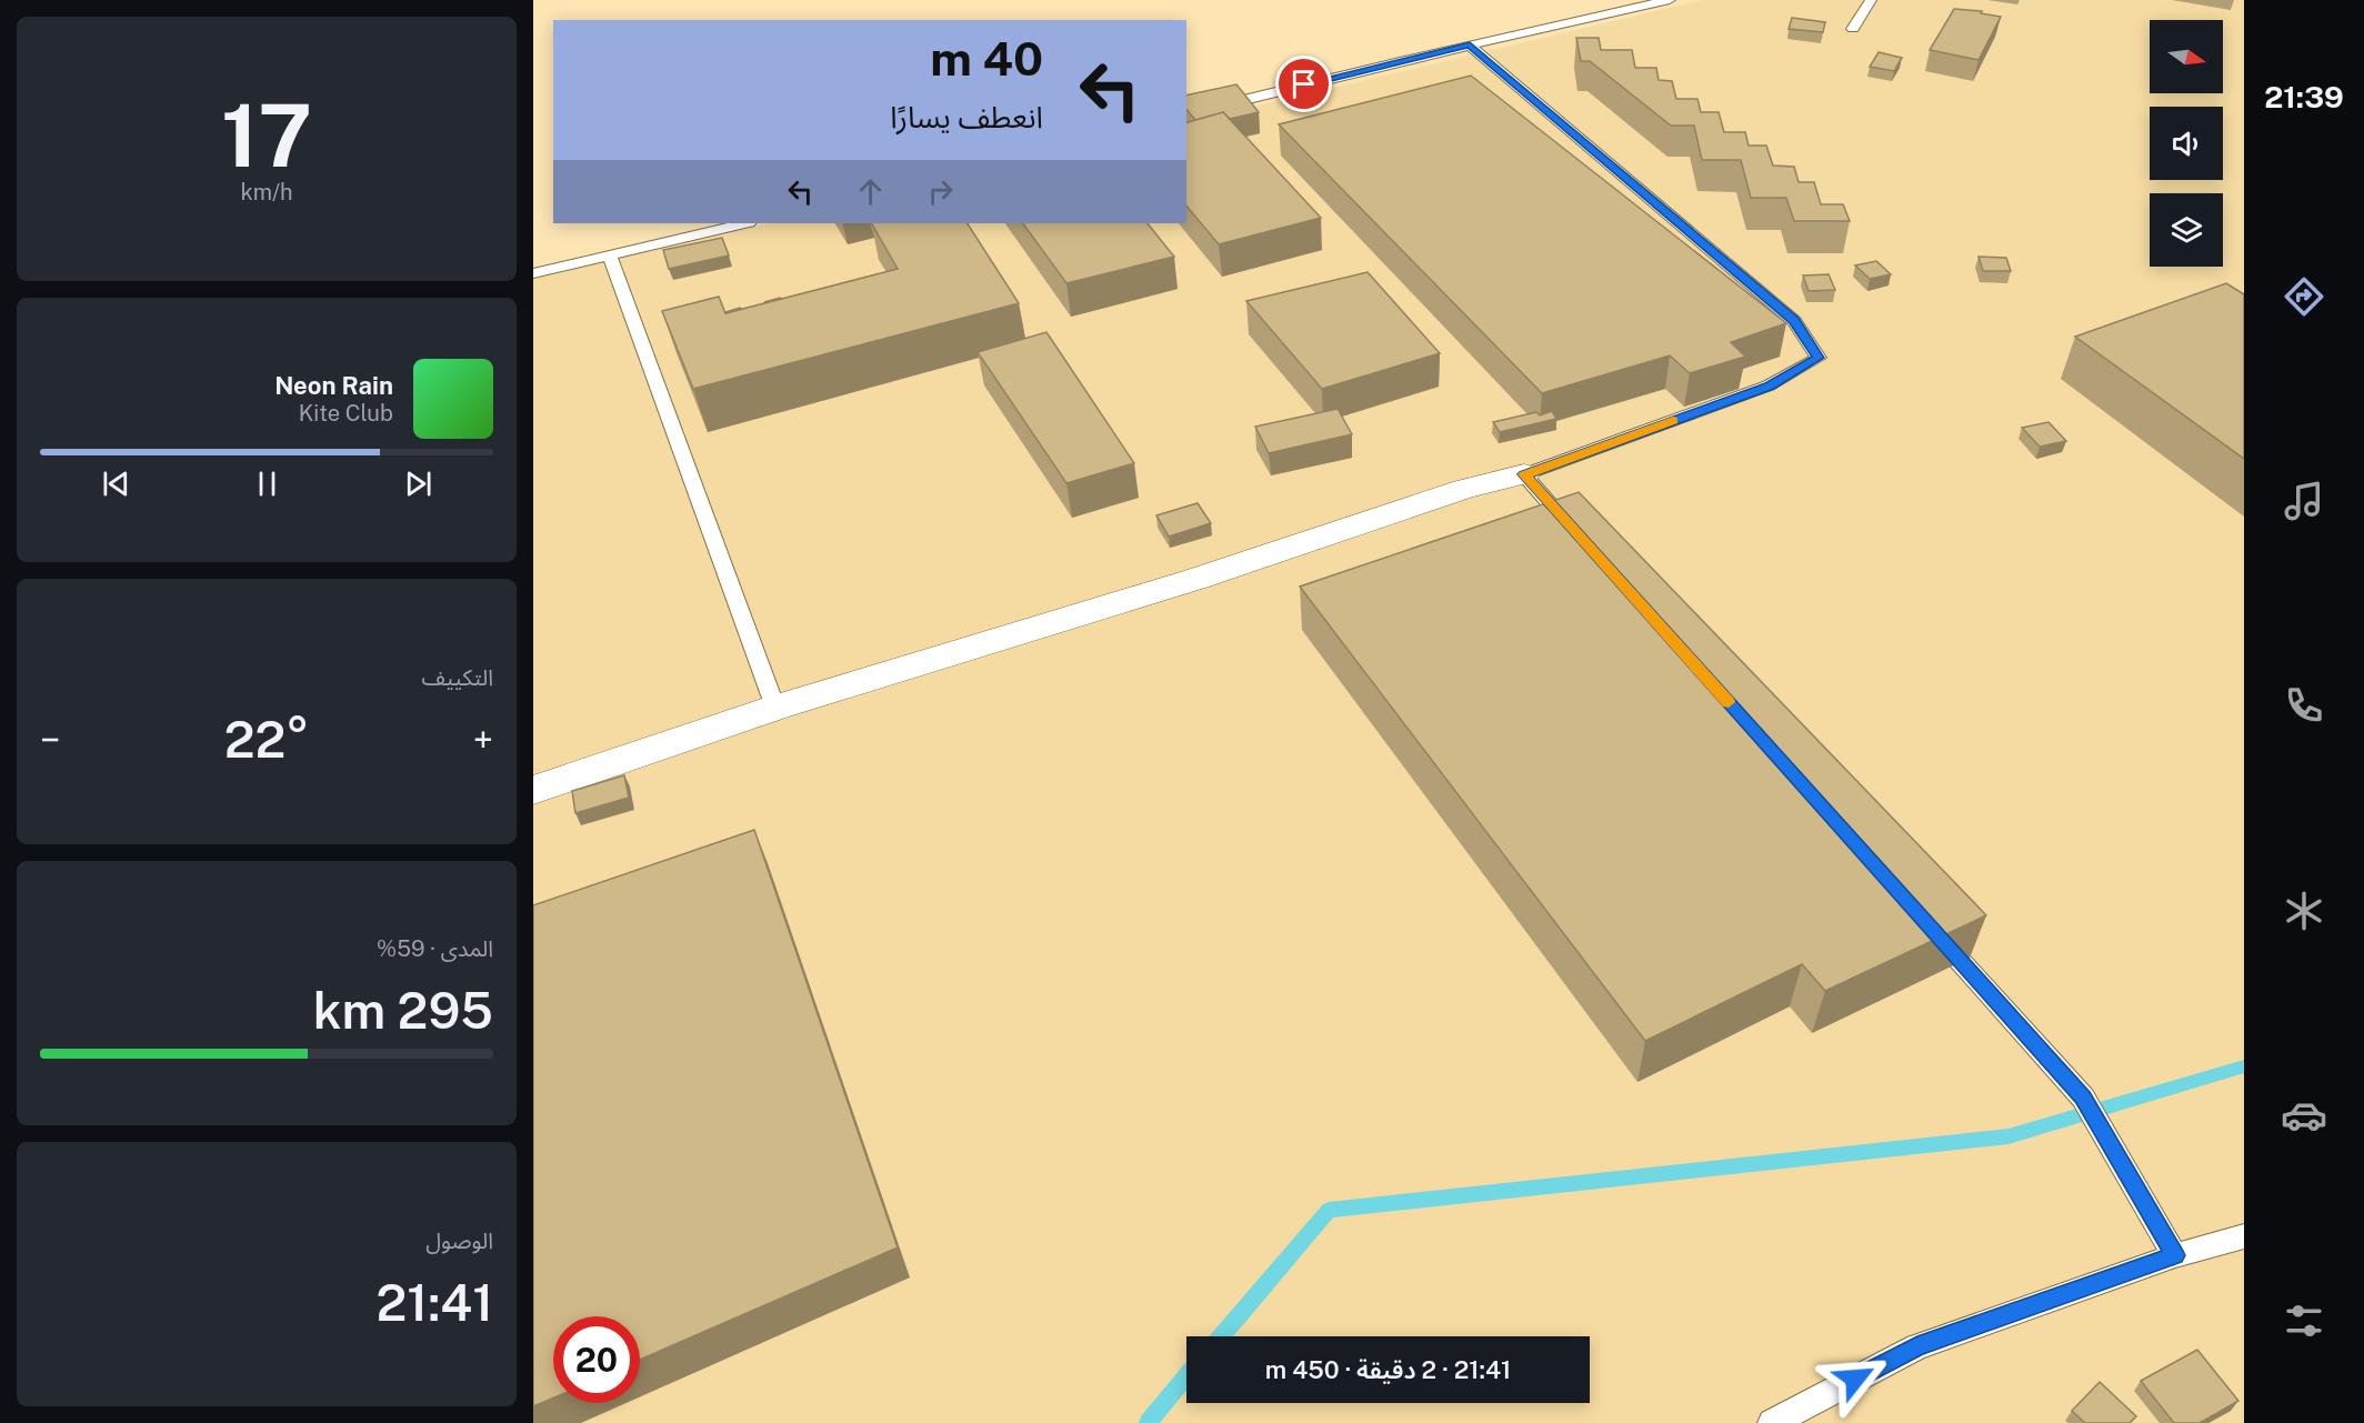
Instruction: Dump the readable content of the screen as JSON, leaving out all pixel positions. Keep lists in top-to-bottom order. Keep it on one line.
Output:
{"north":"right","page":{"tabs":"21:39","tile":[["17","km/h"],"التكييف",["المدى · 59%","295 km"],["الوصول","21:41"]],"turn":["40 m","انعطف يسارًا"],"song":["Neon Rain","Kite Club"],"heat":["−","22°","+"],"limit":"20","trip":"21:41 · 2 دقيقة · 450 m"}}
